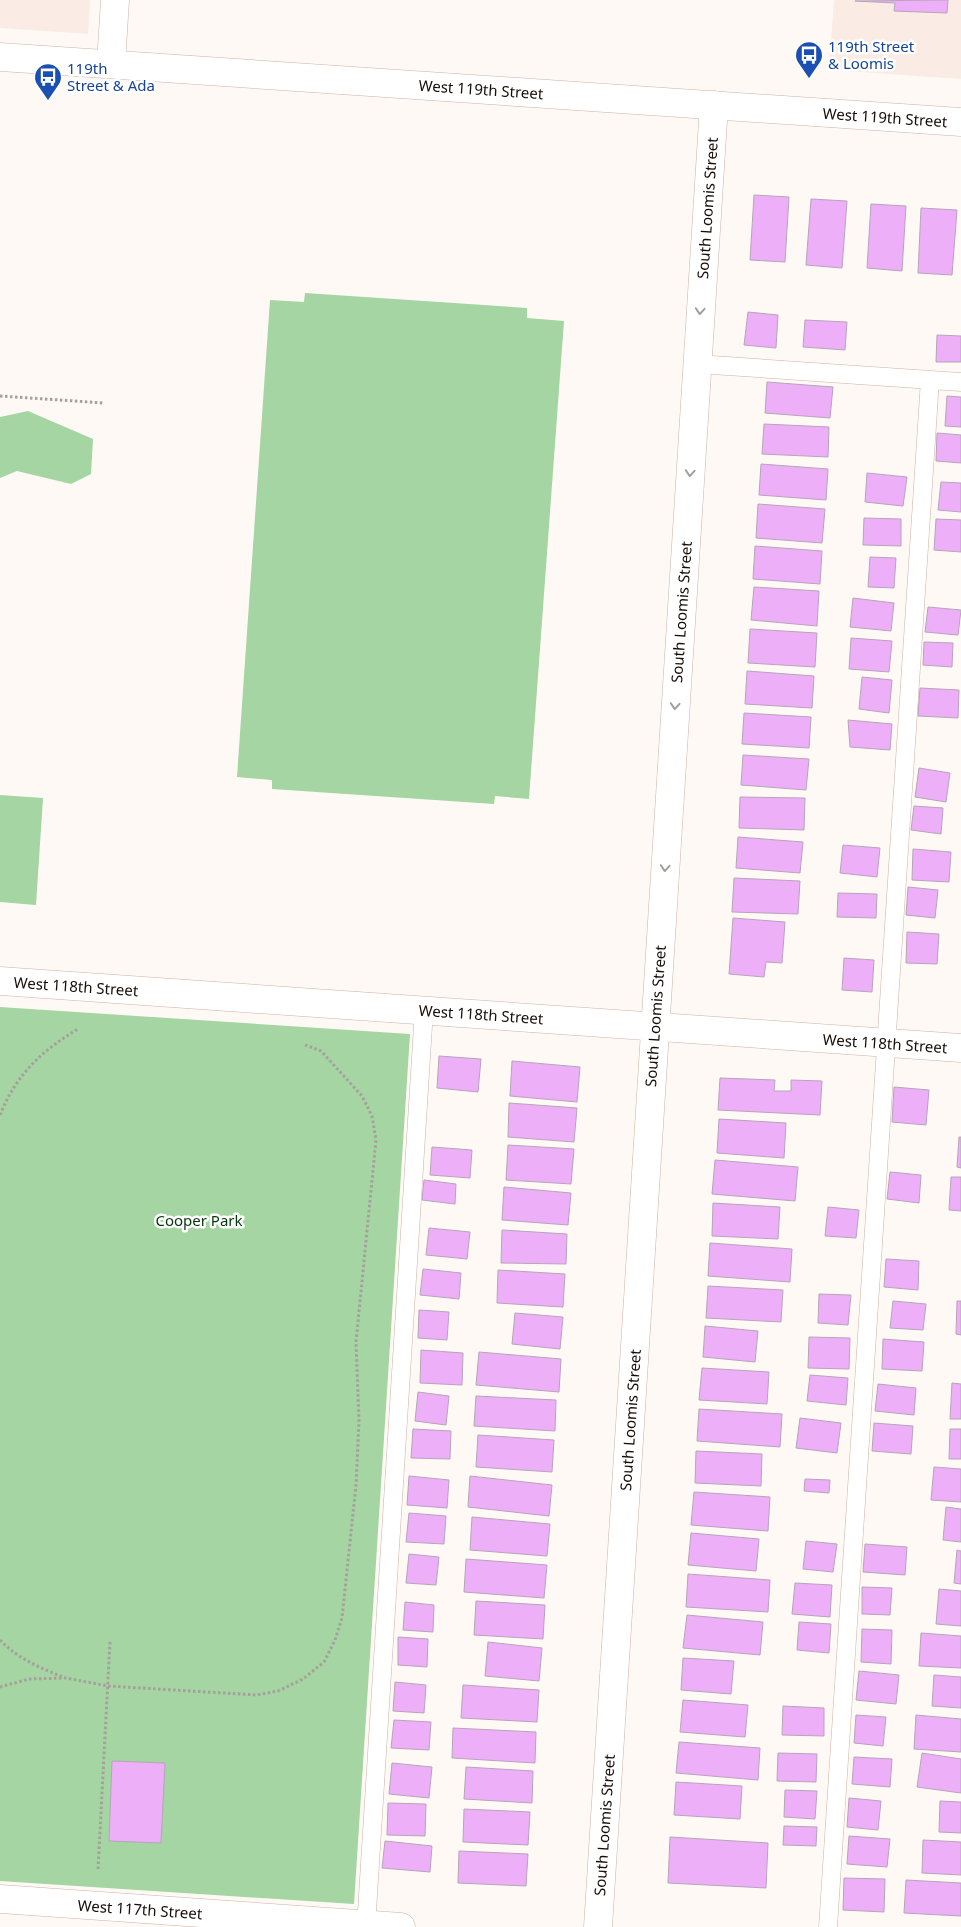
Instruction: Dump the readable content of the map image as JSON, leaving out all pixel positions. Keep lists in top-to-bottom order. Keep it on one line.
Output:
{"streets":{"street":["West 119th Street","South Loomis Street","West 118th Street","West 117th Street"]},"crossings":[["West 119th Street","South Loomis Street"],["South Loomis Street","West 118th Street"]],"one_way":["South Loomis Street"],"parks":["Cooper Park"],"places":{"bus stop":["119th Street & Loomis","119th Street & Ada"]}}
